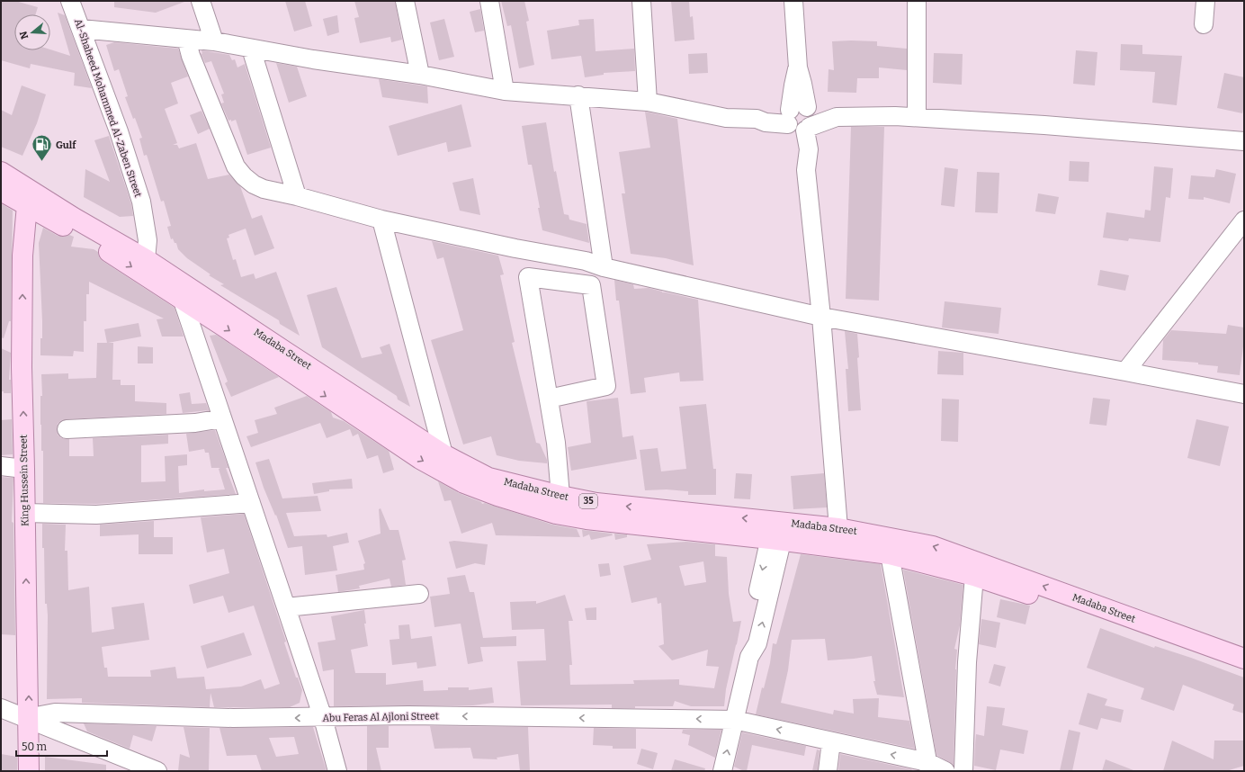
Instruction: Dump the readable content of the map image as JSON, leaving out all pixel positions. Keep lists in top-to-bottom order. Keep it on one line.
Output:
{"streets":{"main road":["Madaba Street","King Hussein Street","35"],"street":["Al-Shaheed Mohammed Al-Zaben Street","Abu Feras Al Ajloni Street"]},"crossings":[["Al-Shaheed Mohammed Al-Zaben Street","Madaba Street"],["Madaba Street","King Hussein Street"],["King Hussein Street","Abu Feras Al Ajloni Street"]],"one_way":["King Hussein Street"],"places":{"fuel station":["Gulf"]},"scale_bar":"50 m","north":"left"}
